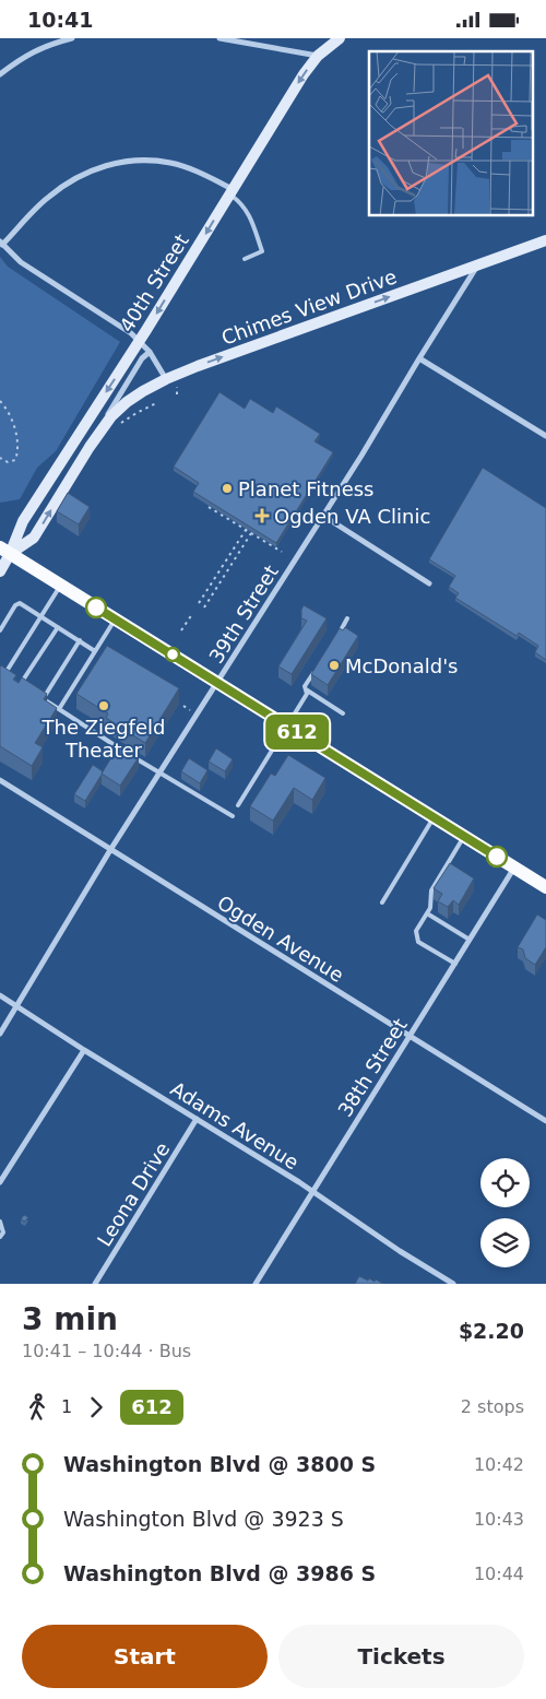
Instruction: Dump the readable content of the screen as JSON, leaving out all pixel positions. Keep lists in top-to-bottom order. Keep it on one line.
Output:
{"streets":{"main road":["40th Street","Chimes View Drive"],"street":["39th Street","Ogden Avenue","38th Street","Adams Avenue","Leona Drive"]},"crossings":[["40th Street","Chimes View Drive"],["Chimes View Drive","39th Street"],["39th Street","Ogden Avenue"],["39th Street","Adams Avenue"],["Ogden Avenue","38th Street"],["38th Street","Adams Avenue"],["Adams Avenue","Leona Drive"]],"one_way":["Chimes View Drive"],"places":{"other":["Planet Fitness","McDonald's","The Ziegfeld Theater"],"health":["Ogden VA Clinic"]},"lines":["bus line 612"],"page":{"status":"10:41","on_map":"612","heading":["3 min","10:41 – 10:44 · Bus","$2.20"],"legs":["1","612","2 stops"],"list":[{"name":"Washington Blvd @ 3800 S","value":"10:42"},{"name":"Washington Blvd @ 3923 S","value":"10:43"},{"name":"Washington Blvd @ 3986 S","value":"10:44"}],"buttons":["Start","Tickets"]}}
